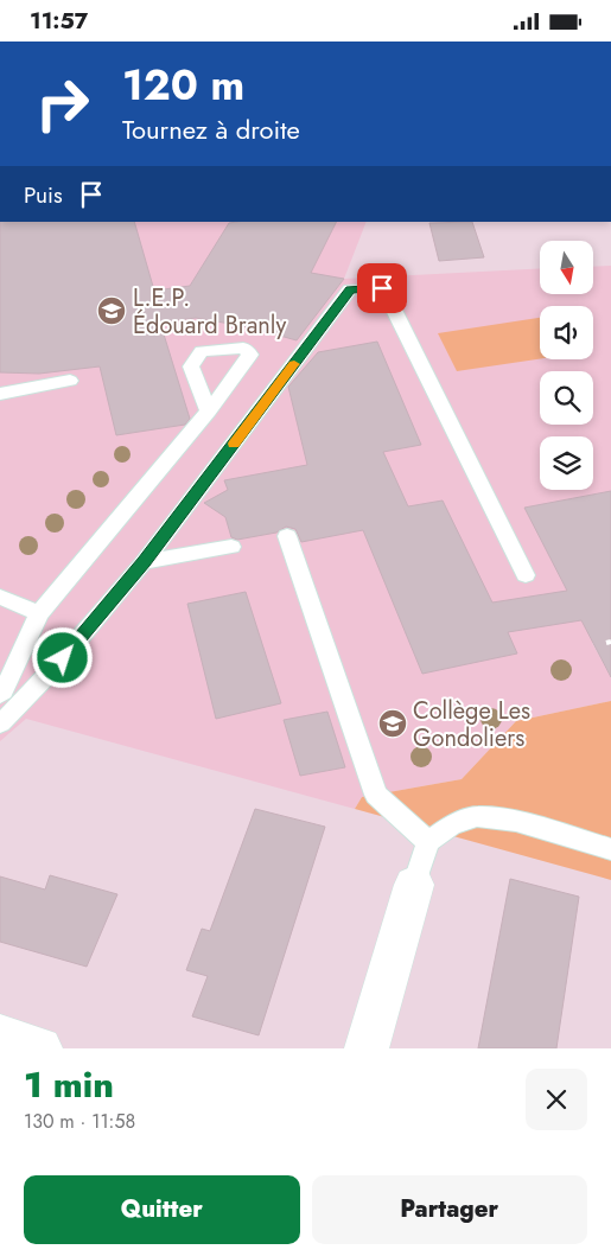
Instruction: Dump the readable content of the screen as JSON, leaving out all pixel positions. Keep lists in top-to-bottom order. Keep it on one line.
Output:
{"places":{"school or university":["L.E.P. Édouard Branly","Collège Les Gondoliers"]},"north":"bottom","page":{"status":"11:57","turn":["120 m","Tournez à droite"],"then":"Puis","heading":["1 min","130 m · 11:58"],"buttons":["Quitter","Partager"]}}
